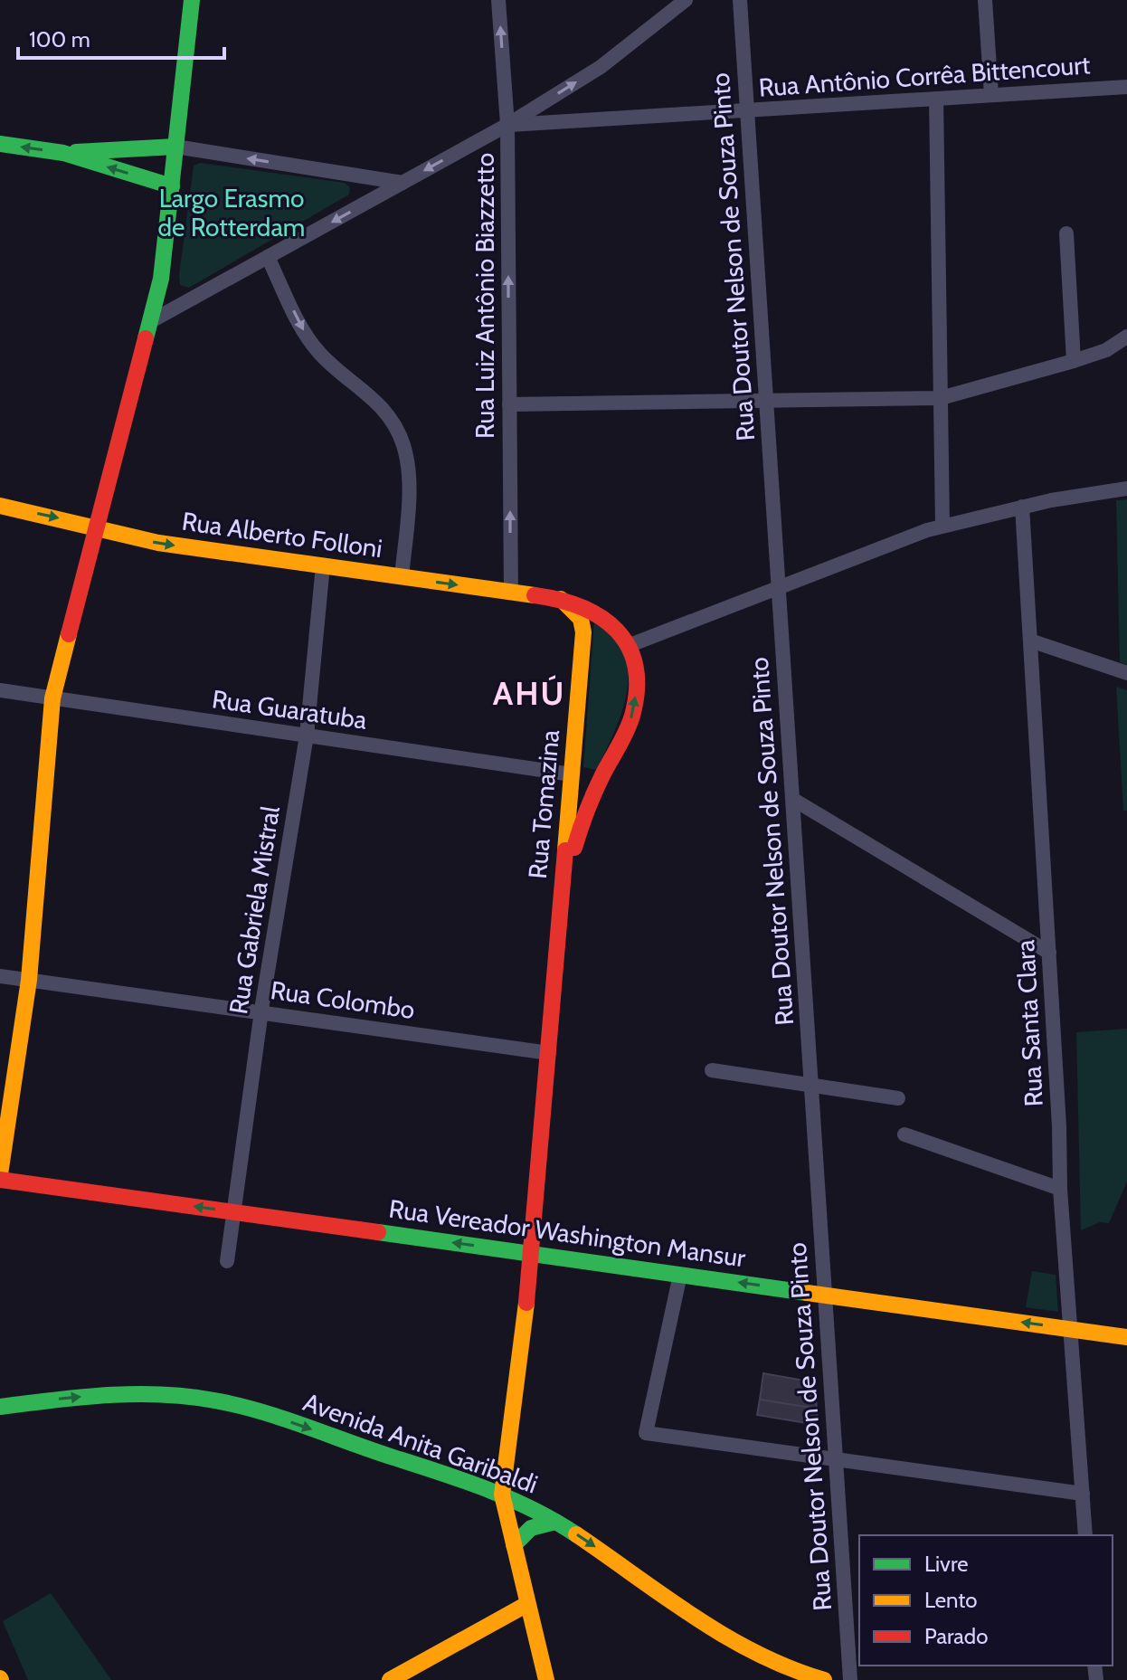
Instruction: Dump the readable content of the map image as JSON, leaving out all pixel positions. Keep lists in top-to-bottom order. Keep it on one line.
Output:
{"streets":{"main road":["Rua Alberto Folloni","Rua Tomazina","Rua Vereador Washington Mansur","Avenida Anita Garibaldi"],"street":["Rua Antônio Corrêa Bittencourt","Rua Doutor Nelson de Souza Pinto","Rua Luiz Antônio Biazzetto","Rua Guaratuba","Rua Gabriela Mistral","Rua Colombo","Rua Santa Clara"]},"crossings":[["Rua Antônio Corrêa Bittencourt","Rua Doutor Nelson de Souza Pinto"],["Rua Antônio Corrêa Bittencourt","Rua Luiz Antônio Biazzetto"],["Rua Doutor Nelson de Souza Pinto","Rua Vereador Washington Mansur"],["Rua Luiz Antônio Biazzetto","Rua Alberto Folloni"],["Rua Alberto Folloni","Rua Tomazina"],["Rua Alberto Folloni","Rua Gabriela Mistral"],["Rua Guaratuba","Rua Tomazina"],["Rua Guaratuba","Rua Gabriela Mistral"],["Rua Tomazina","Rua Colombo"],["Rua Tomazina","Rua Vereador Washington Mansur"],["Rua Tomazina","Avenida Anita Garibaldi"],["Rua Gabriela Mistral","Rua Colombo"],["Rua Gabriela Mistral","Rua Vereador Washington Mansur"],["Rua Santa Clara","Rua Vereador Washington Mansur"]],"one_way":["Rua Luiz Antônio Biazzetto","Rua Alberto Folloni","Rua Vereador Washington Mansur","Avenida Anita Garibaldi"],"districts":["AHÚ"],"parks":["Largo Erasmo de Rotterdam"],"legend":["Livre","Lento","Parado"],"scale_bar":"100 m"}
